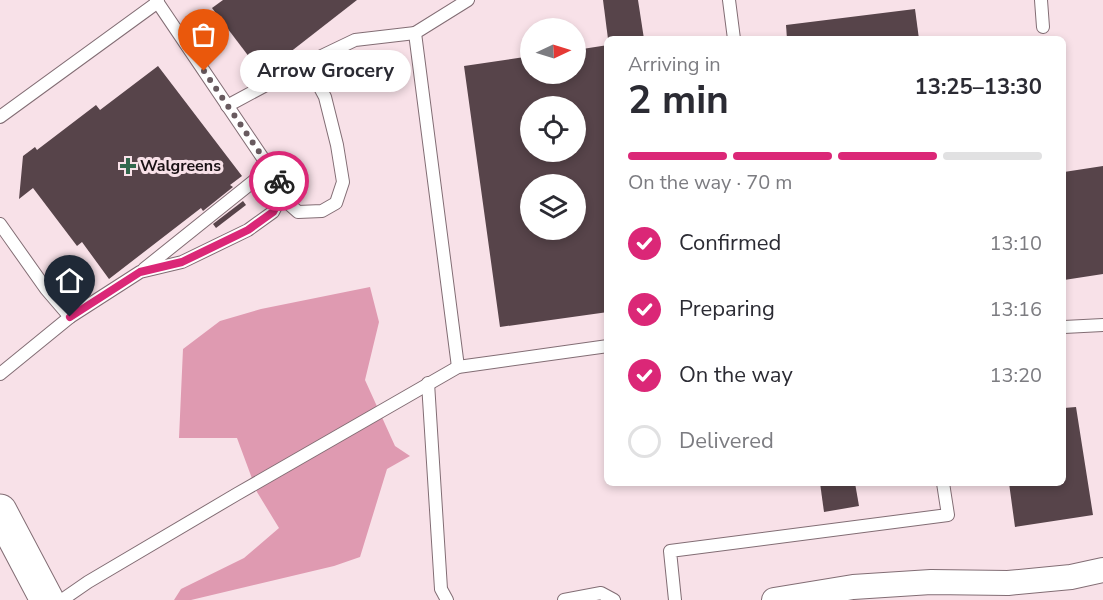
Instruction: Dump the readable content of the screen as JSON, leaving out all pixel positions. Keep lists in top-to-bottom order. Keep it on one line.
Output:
{"places":{"other":["Arrow Grocery"],"health":["Walgreens"]},"north":"right","page":{"heading":["2 min","Arriving in","13:25–13:30"],"bubble":"Arrow Grocery","bar":"On the way · 70 m","list":[["Confirmed","13:10"],["Preparing","13:16"],["On the way","13:20"],"Delivered"]}}
